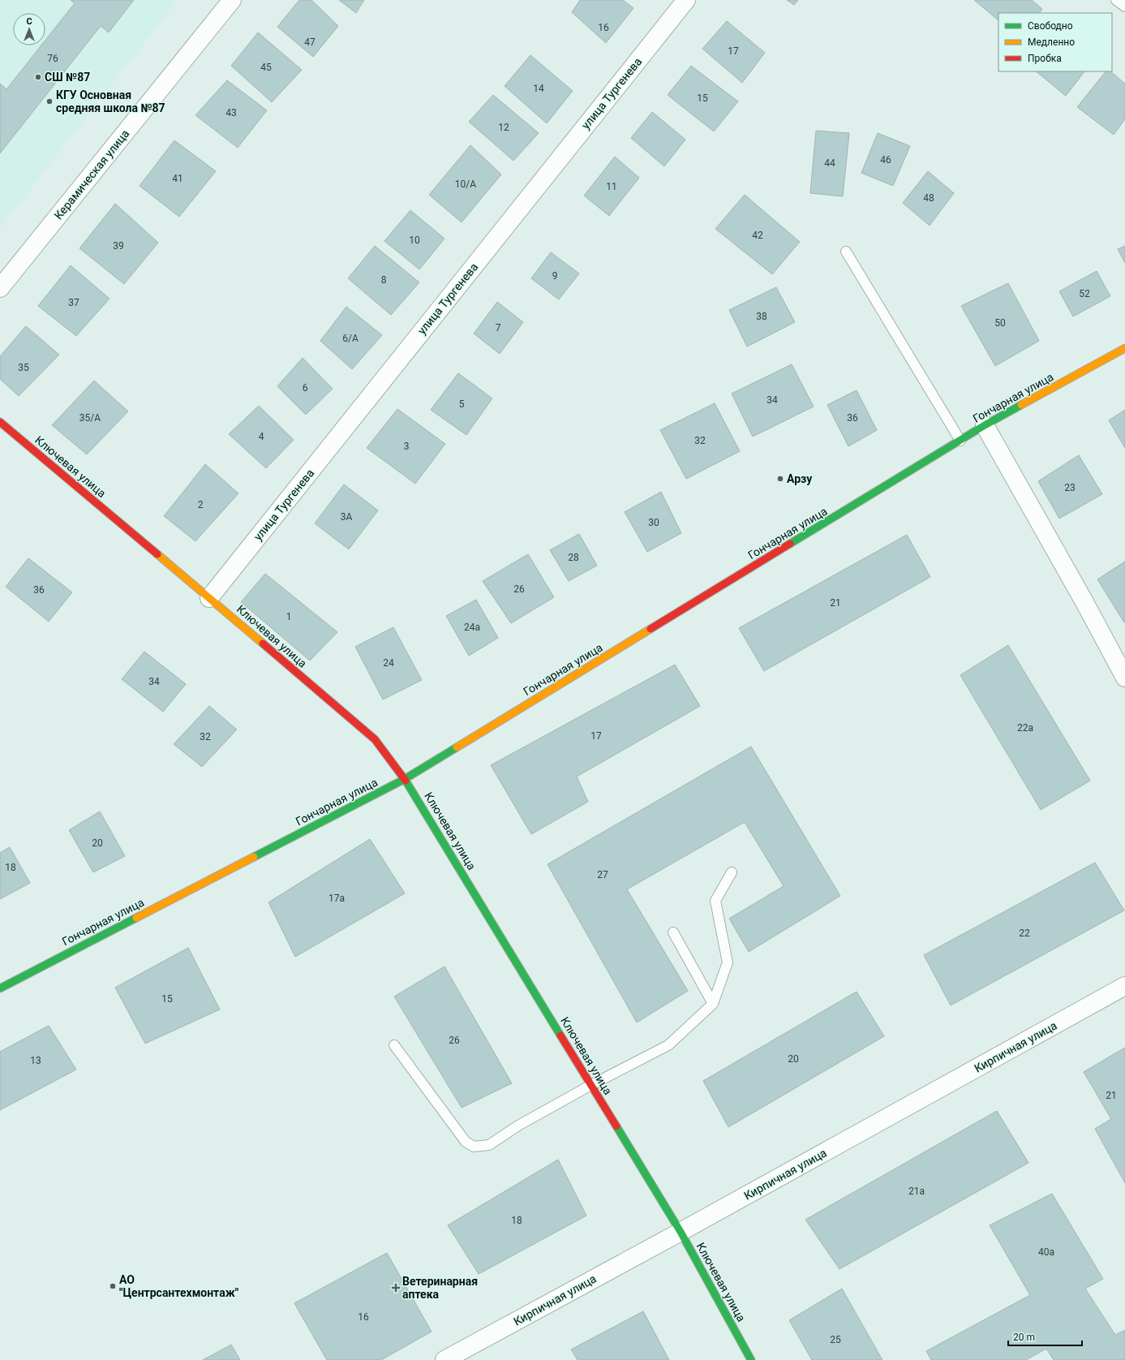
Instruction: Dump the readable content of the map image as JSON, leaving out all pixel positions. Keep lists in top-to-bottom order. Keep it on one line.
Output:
{"streets":{"street":["улица Тургенева","Керамическая улица","Гончарная улица","Ключевая улица","Кирпичная улица"]},"crossings":[["улица Тургенева","Ключевая улица"],["Гончарная улица","Ключевая улица"],["Ключевая улица","Кирпичная улица"]],"places":{"other":["СШ №87","КГУ Основная средняя школа №87","Арзу","АО \"Центрсантехмонтаж\""],"health":["Ветеринарная аптека"]},"house_numbers":["16","47","17","76","45","14","15","43","12","46","44","41","10/A","11","48","42","10","39","9","8","52","37","38","50","7","6/A","35","6","34","5","35/A","36","4","32","3","23","2","3А","30","28","26","36","21","1","24а","24","34","22а","17","32","20","18","27","17а","22","15","26","20","13","21","21а","18","40а","16","25"],"legend":["Свободно","Медленно","Пробка"],"scale_bar":"20 m","north":"top"}
